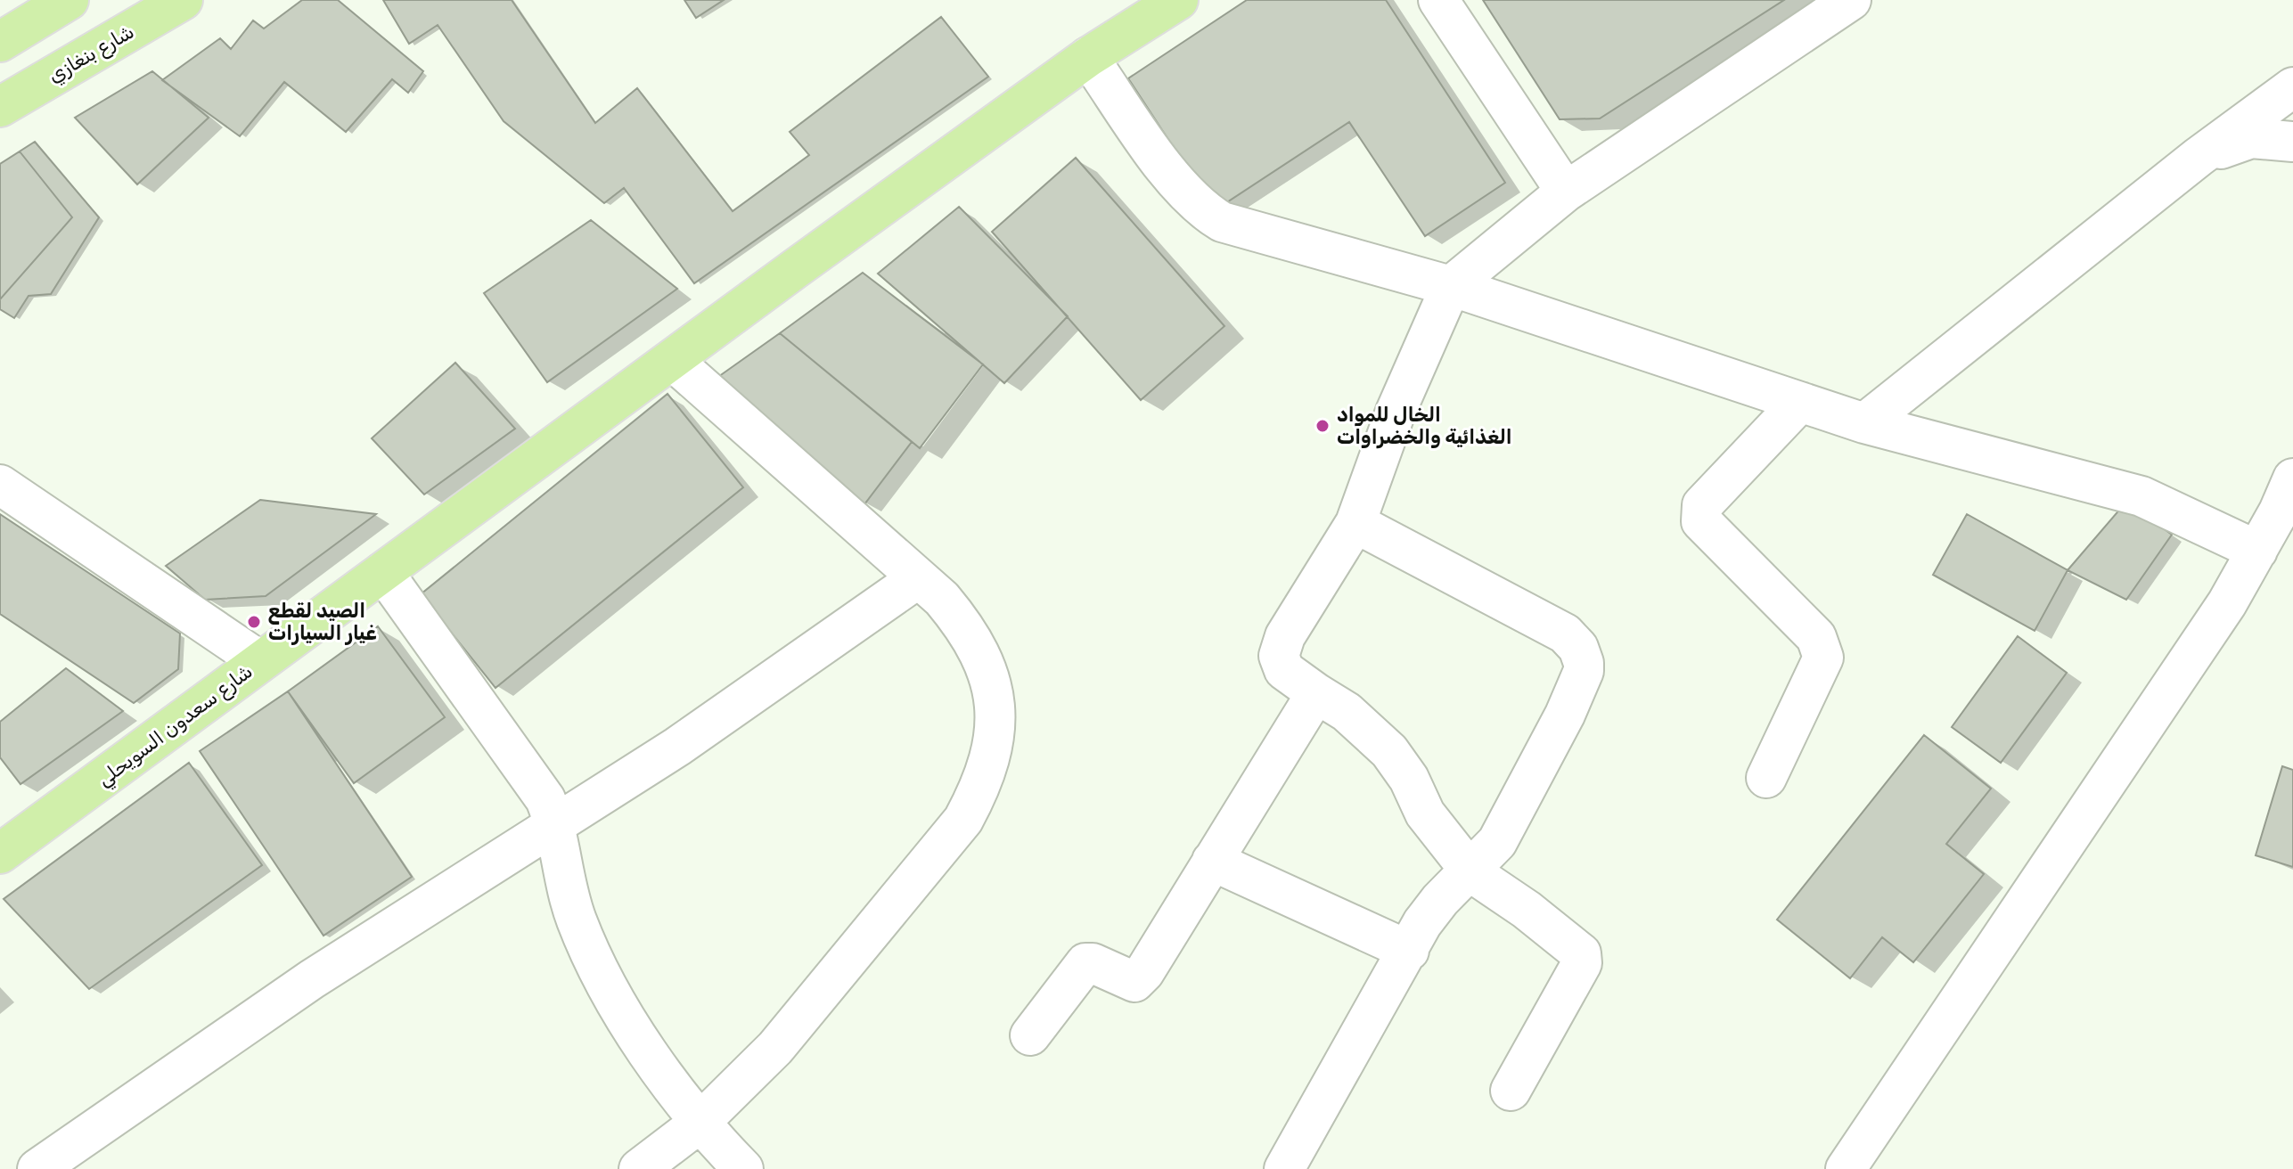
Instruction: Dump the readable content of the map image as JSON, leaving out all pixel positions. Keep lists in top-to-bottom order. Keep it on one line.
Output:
{"streets":{"main road":["شارع بنغازي","شارع سعدون السويحلي"]},"places":["الخال للمواد الغذائية والخضراوات","الصيد لقطع غيار السيارات"]}
